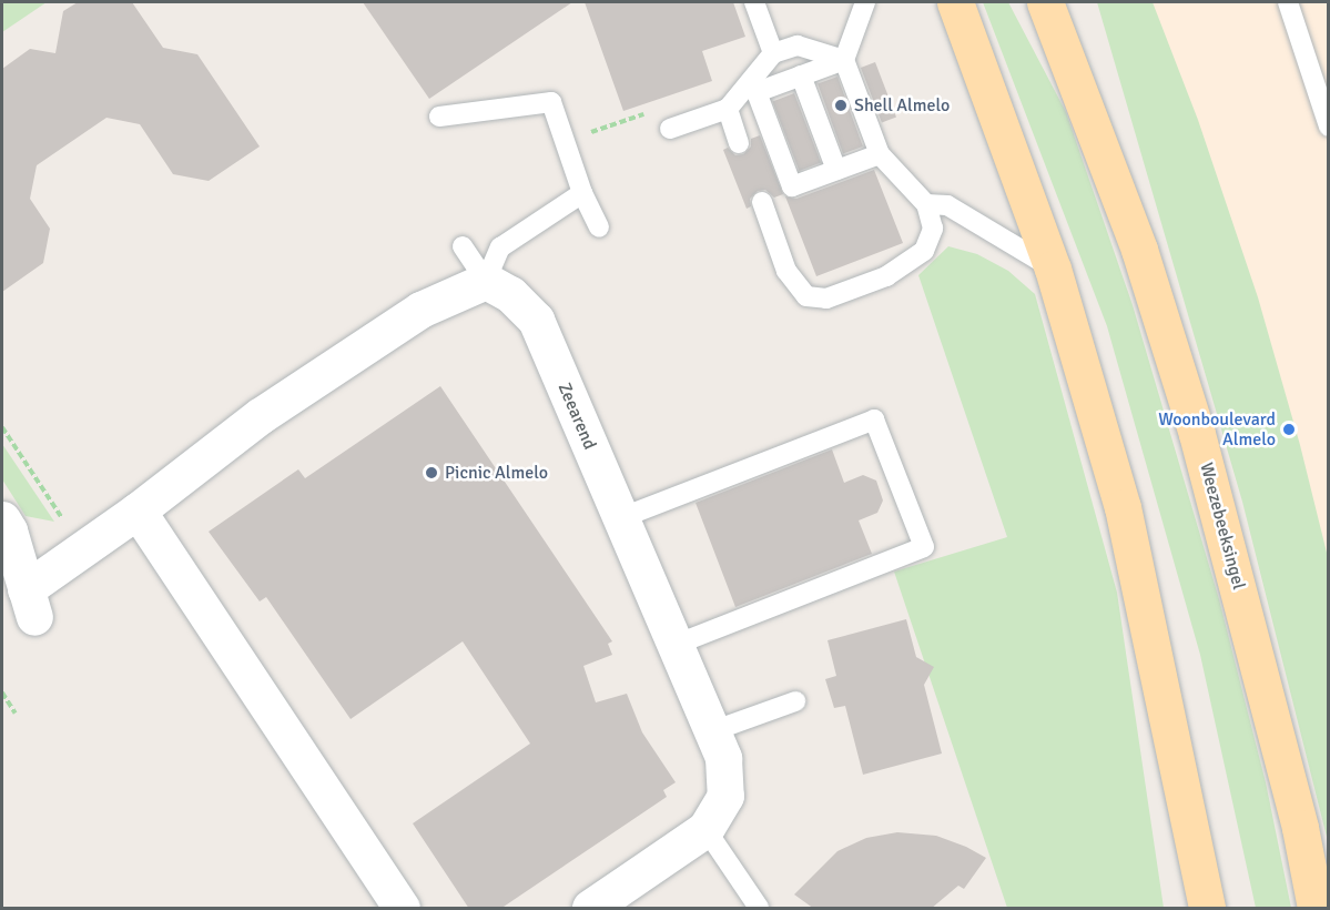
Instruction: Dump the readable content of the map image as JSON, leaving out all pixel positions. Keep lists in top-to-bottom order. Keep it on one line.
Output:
{"streets":{"main road":["Weezebeeksingel"],"street":["Zeearend"]},"places":["Shell Almelo","Woonboulevard Almelo","Picnic Almelo"]}
